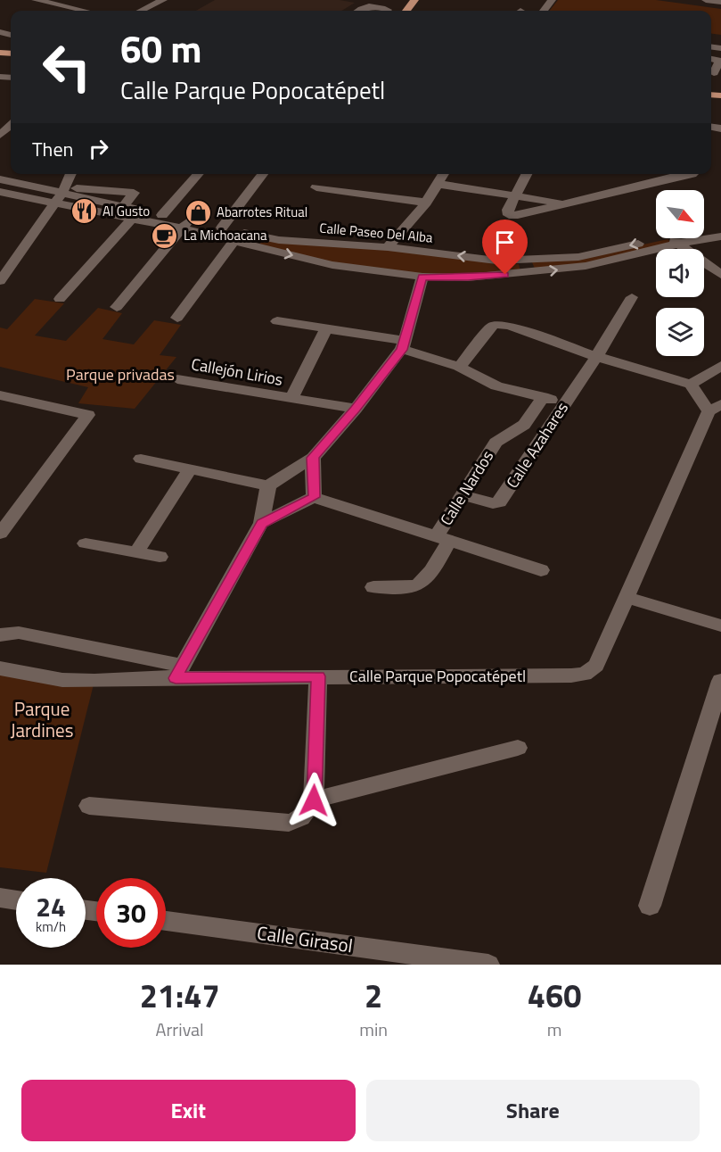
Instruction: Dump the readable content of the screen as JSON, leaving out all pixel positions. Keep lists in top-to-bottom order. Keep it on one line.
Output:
{"streets":{"street":["Calle Paseo Del Alba","Callejón Lirios","Calle Azahares","Calle Nardos","Calle Parque Popocatépetl","Calle Girasol"]},"crossings":[["Calle Azahares","Calle Nardos"]],"parks":["Parque privadas","Parque Jardines"],"places":{"restaurant":["Al Gusto"],"shop":["Abarrotes Ritual"],"cafe":["La Michoacana"]},"north":"bottom right","page":{"turn":["60 m","Calle Parque Popocatépetl"],"then":"Then","speed":"24 km/h","limit":"30","eta":["21:47","Arrival","2","min","460","m"],"buttons":["Exit","Share"]}}
